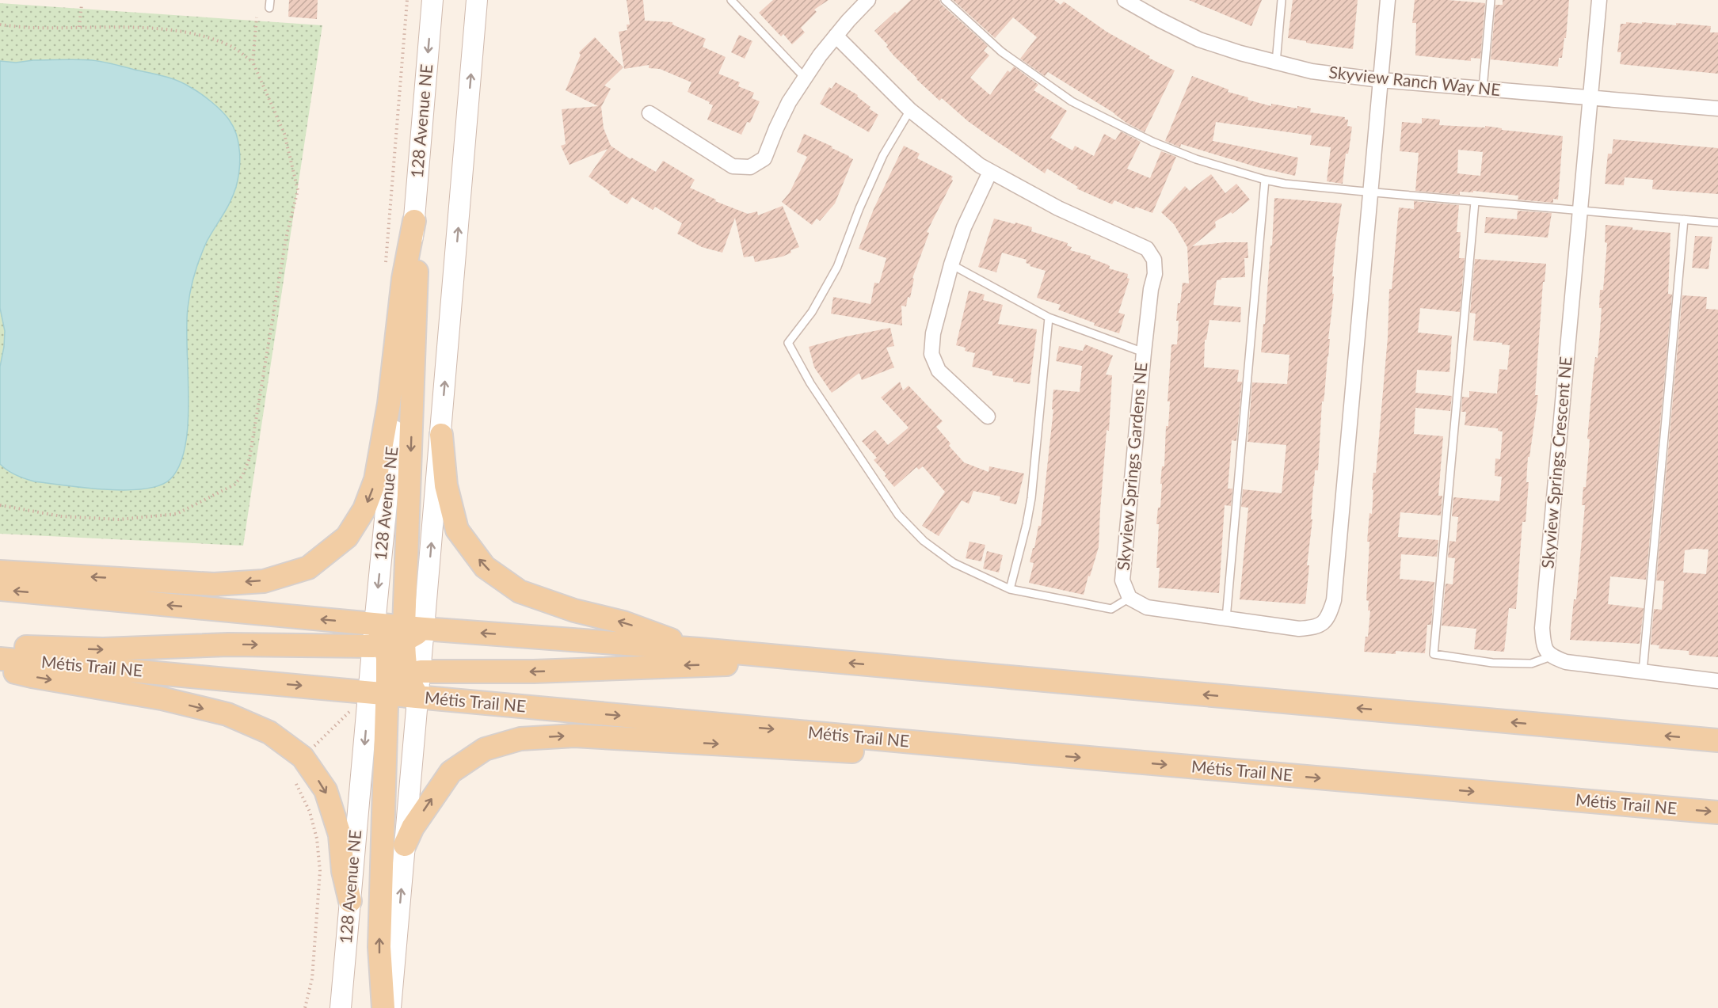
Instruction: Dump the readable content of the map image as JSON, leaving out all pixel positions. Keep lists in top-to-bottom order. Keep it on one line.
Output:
{"streets":{"main road":["128 Avenue NE","Métis Trail NE"],"street":["Skyview Ranch Way NE","Skyview Springs Crescent NE","Skyview Springs Gardens NE"]},"crossings":[["Skyview Ranch Way NE","Skyview Springs Crescent NE"],["128 Avenue NE","Métis Trail NE"]]}
